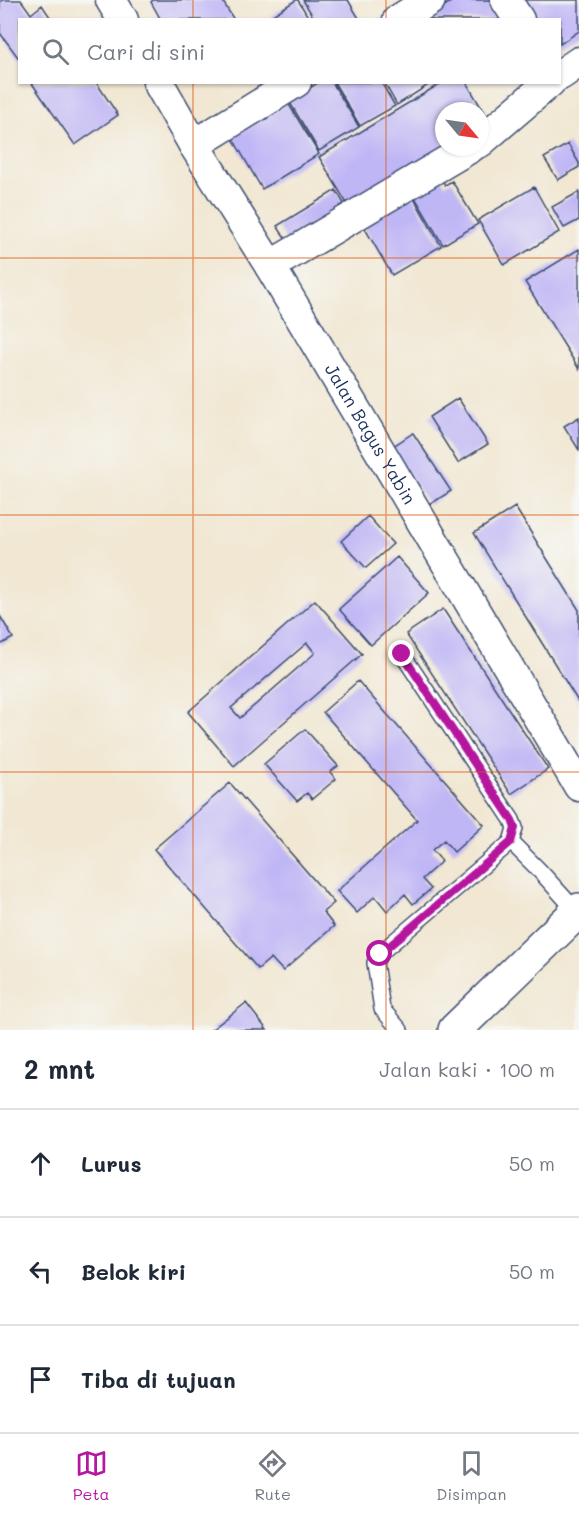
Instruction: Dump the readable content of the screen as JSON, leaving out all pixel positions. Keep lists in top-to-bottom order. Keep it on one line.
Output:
{"streets":{"street":["Jalan Bagus Yabin"]},"north":"bottom right","page":{"search":"Cari di sini","heading":["2 mnt","Jalan kaki · 100 m"],"list":[["Lurus","50 m"],["Belok kiri","50 m"],"Tiba di tujuan"],"nav":["Peta","Rute","Disimpan"]}}
